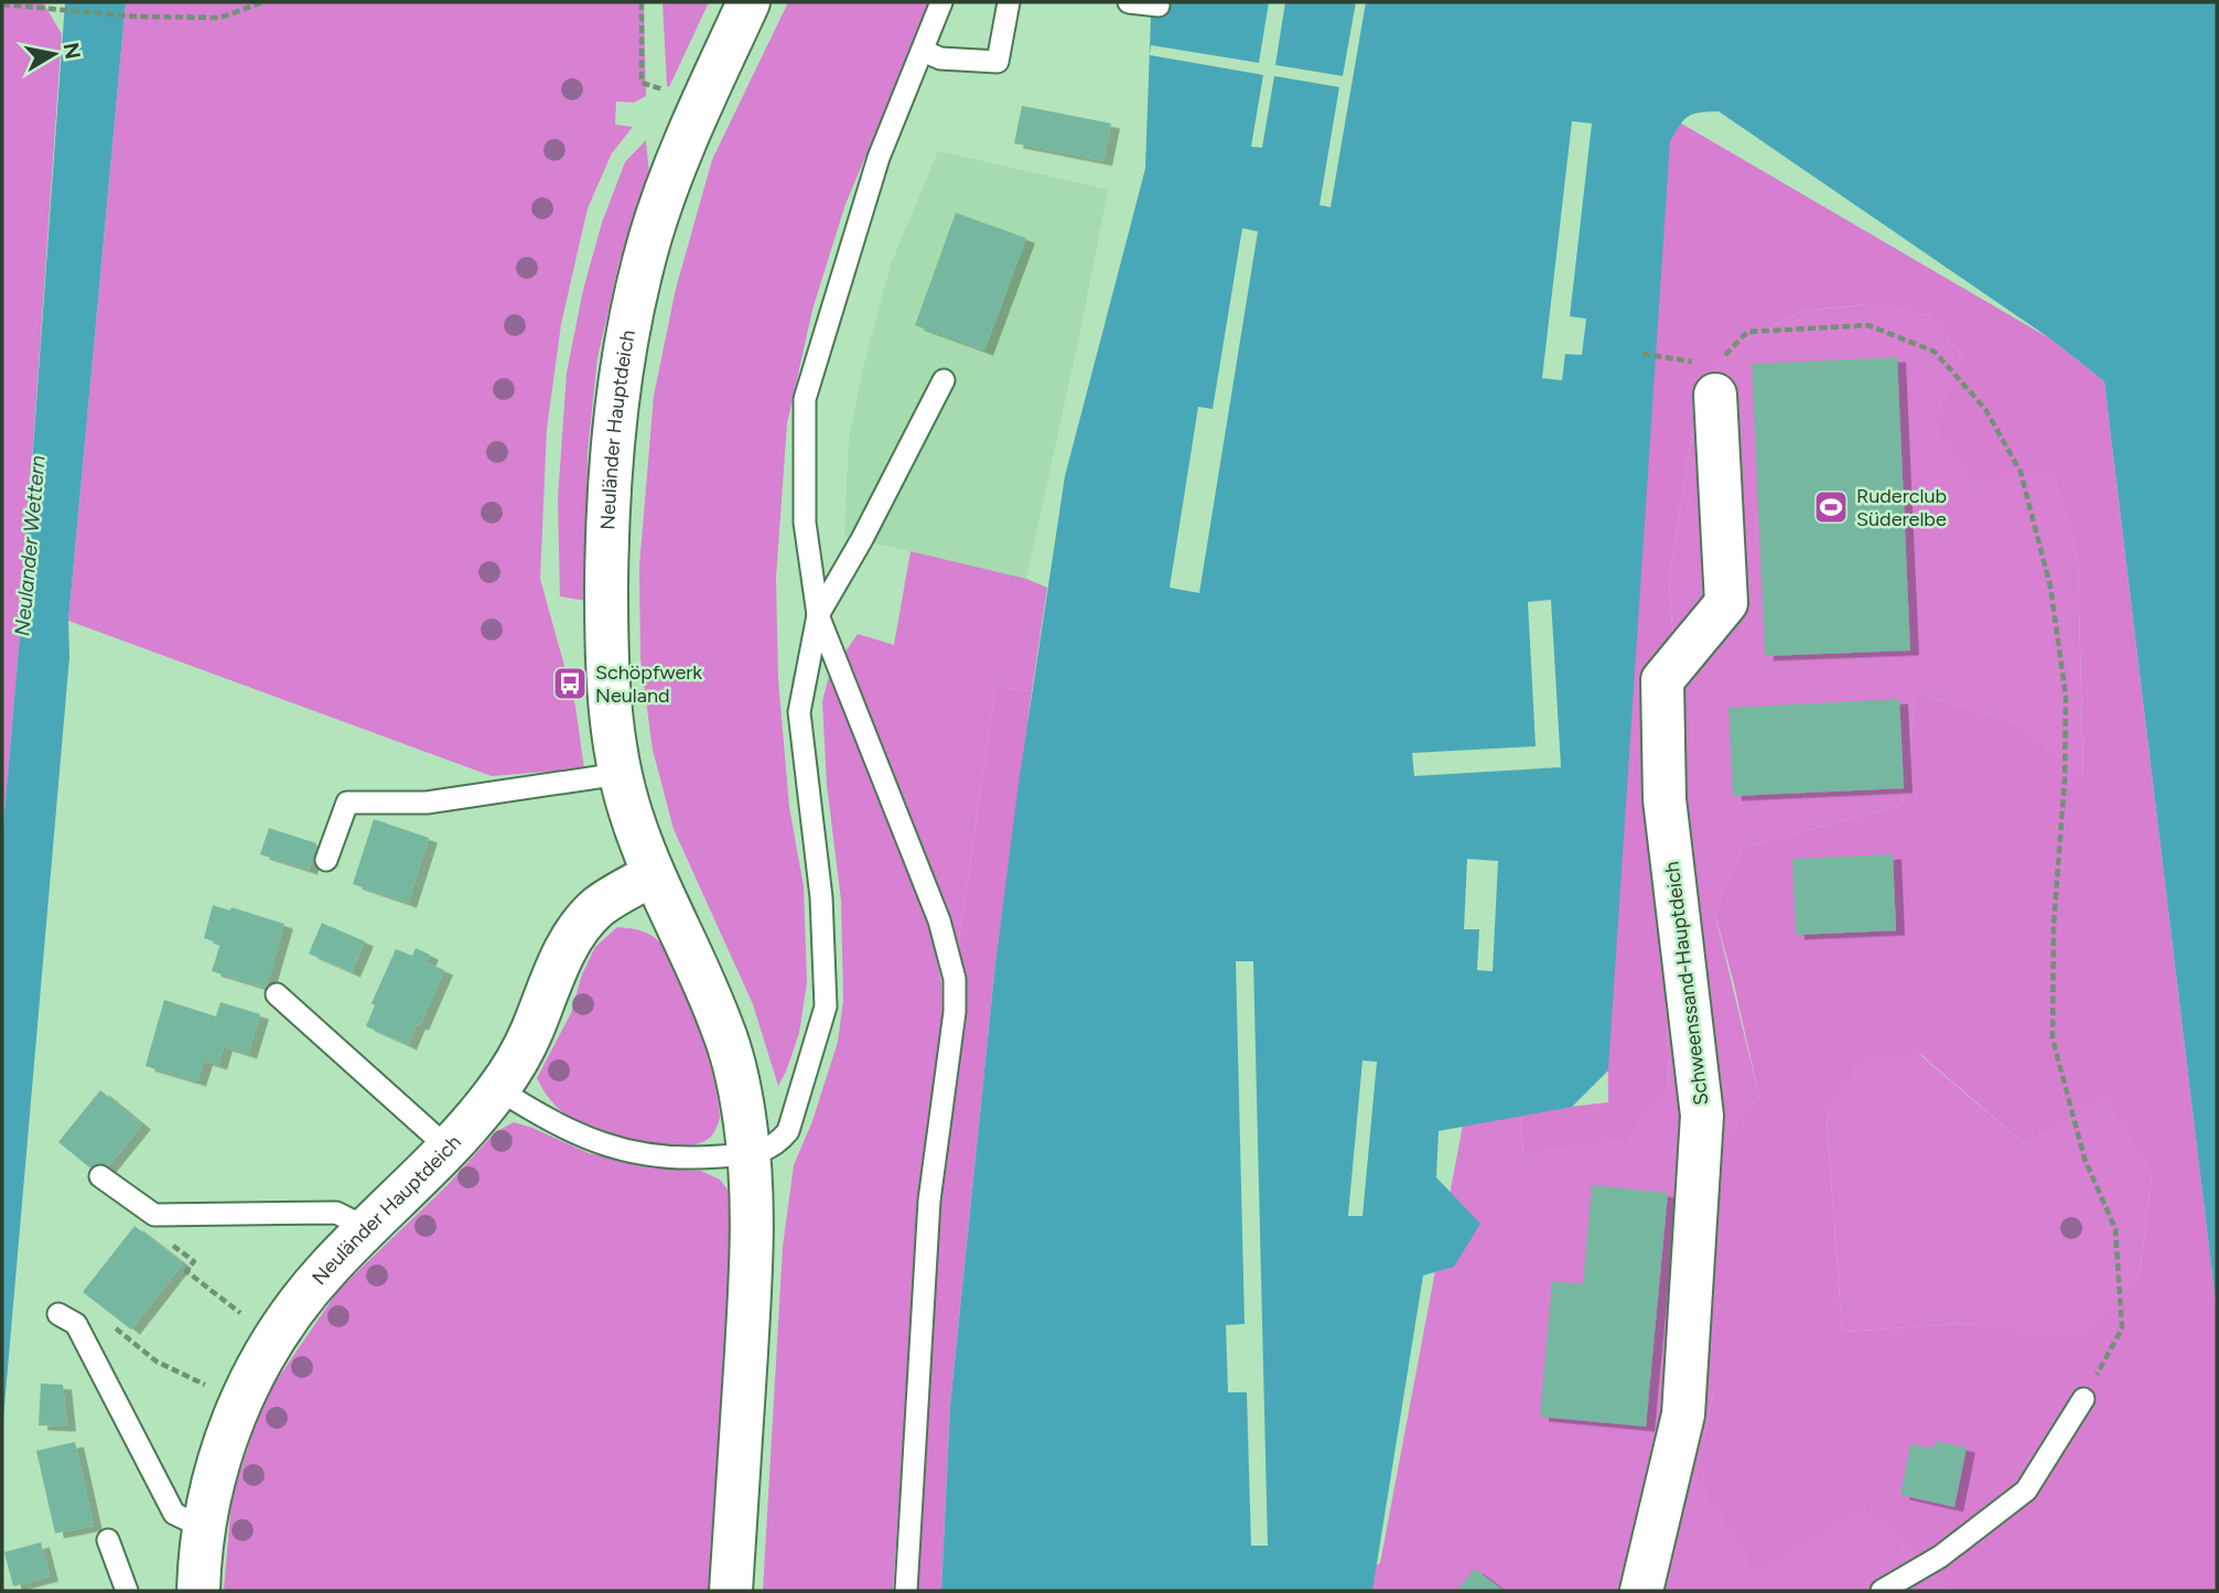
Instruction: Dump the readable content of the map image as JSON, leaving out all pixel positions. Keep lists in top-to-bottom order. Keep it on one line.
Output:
{"streets":{"street":["Neuländer Hauptdeich","Schweenssand-Hauptdeich"]},"water":["Neulander Wettern"],"places":{"sports":["Ruderclub Süderelbe"],"bus stop":["Schöpfwerk Neuland"]},"north":"right"}
